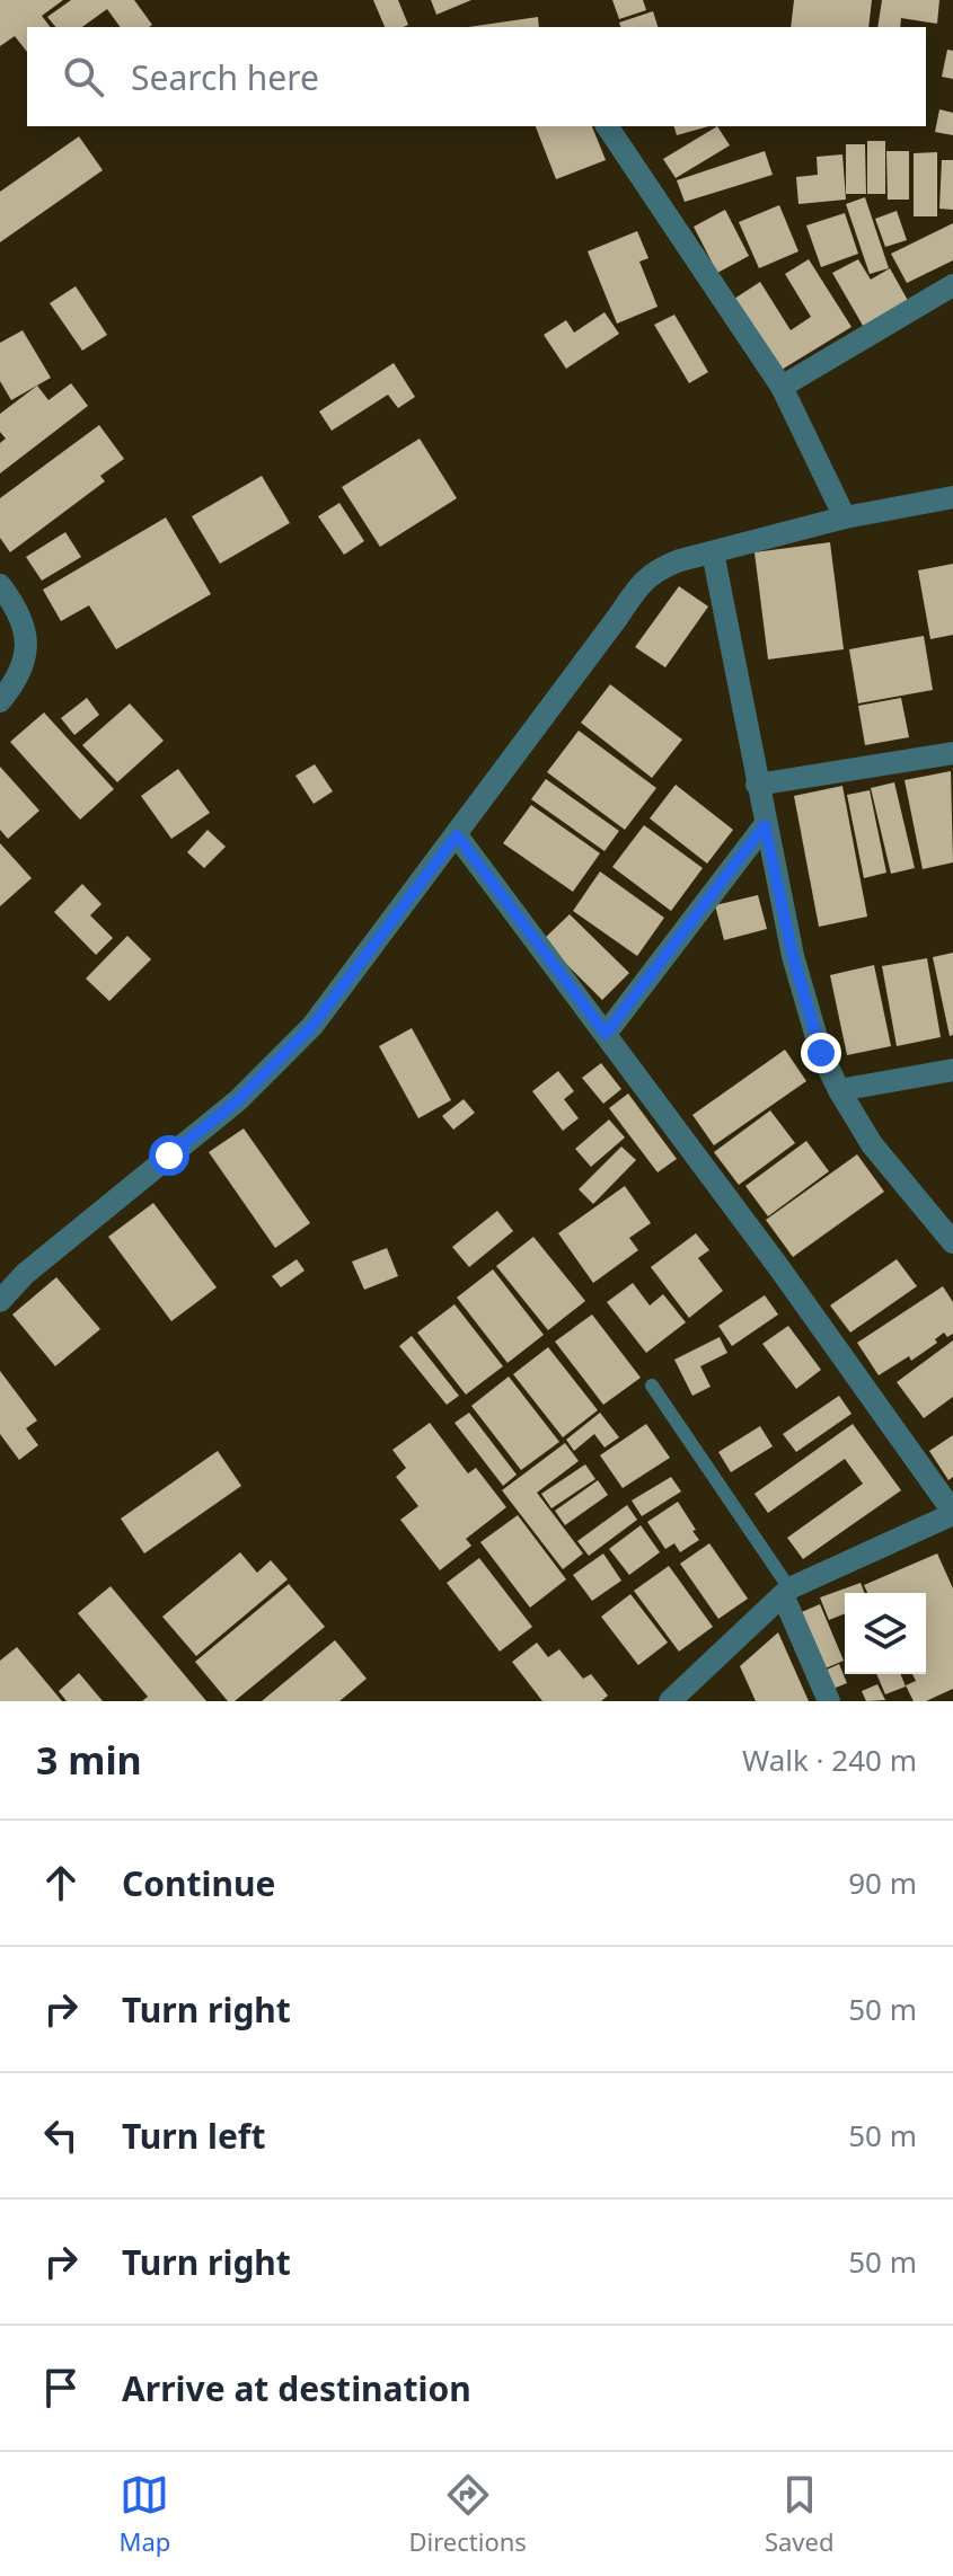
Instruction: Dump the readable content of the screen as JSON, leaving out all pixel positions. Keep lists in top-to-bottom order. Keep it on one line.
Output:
{"page":{"search":"Search here","heading":["3 min","Walk · 240 m"],"list":[["Continue","90 m"],["Turn right","50 m"],["Turn left","50 m"],["Turn right","50 m"],"Arrive at destination"],"nav":["Map","Directions","Saved"]}}
